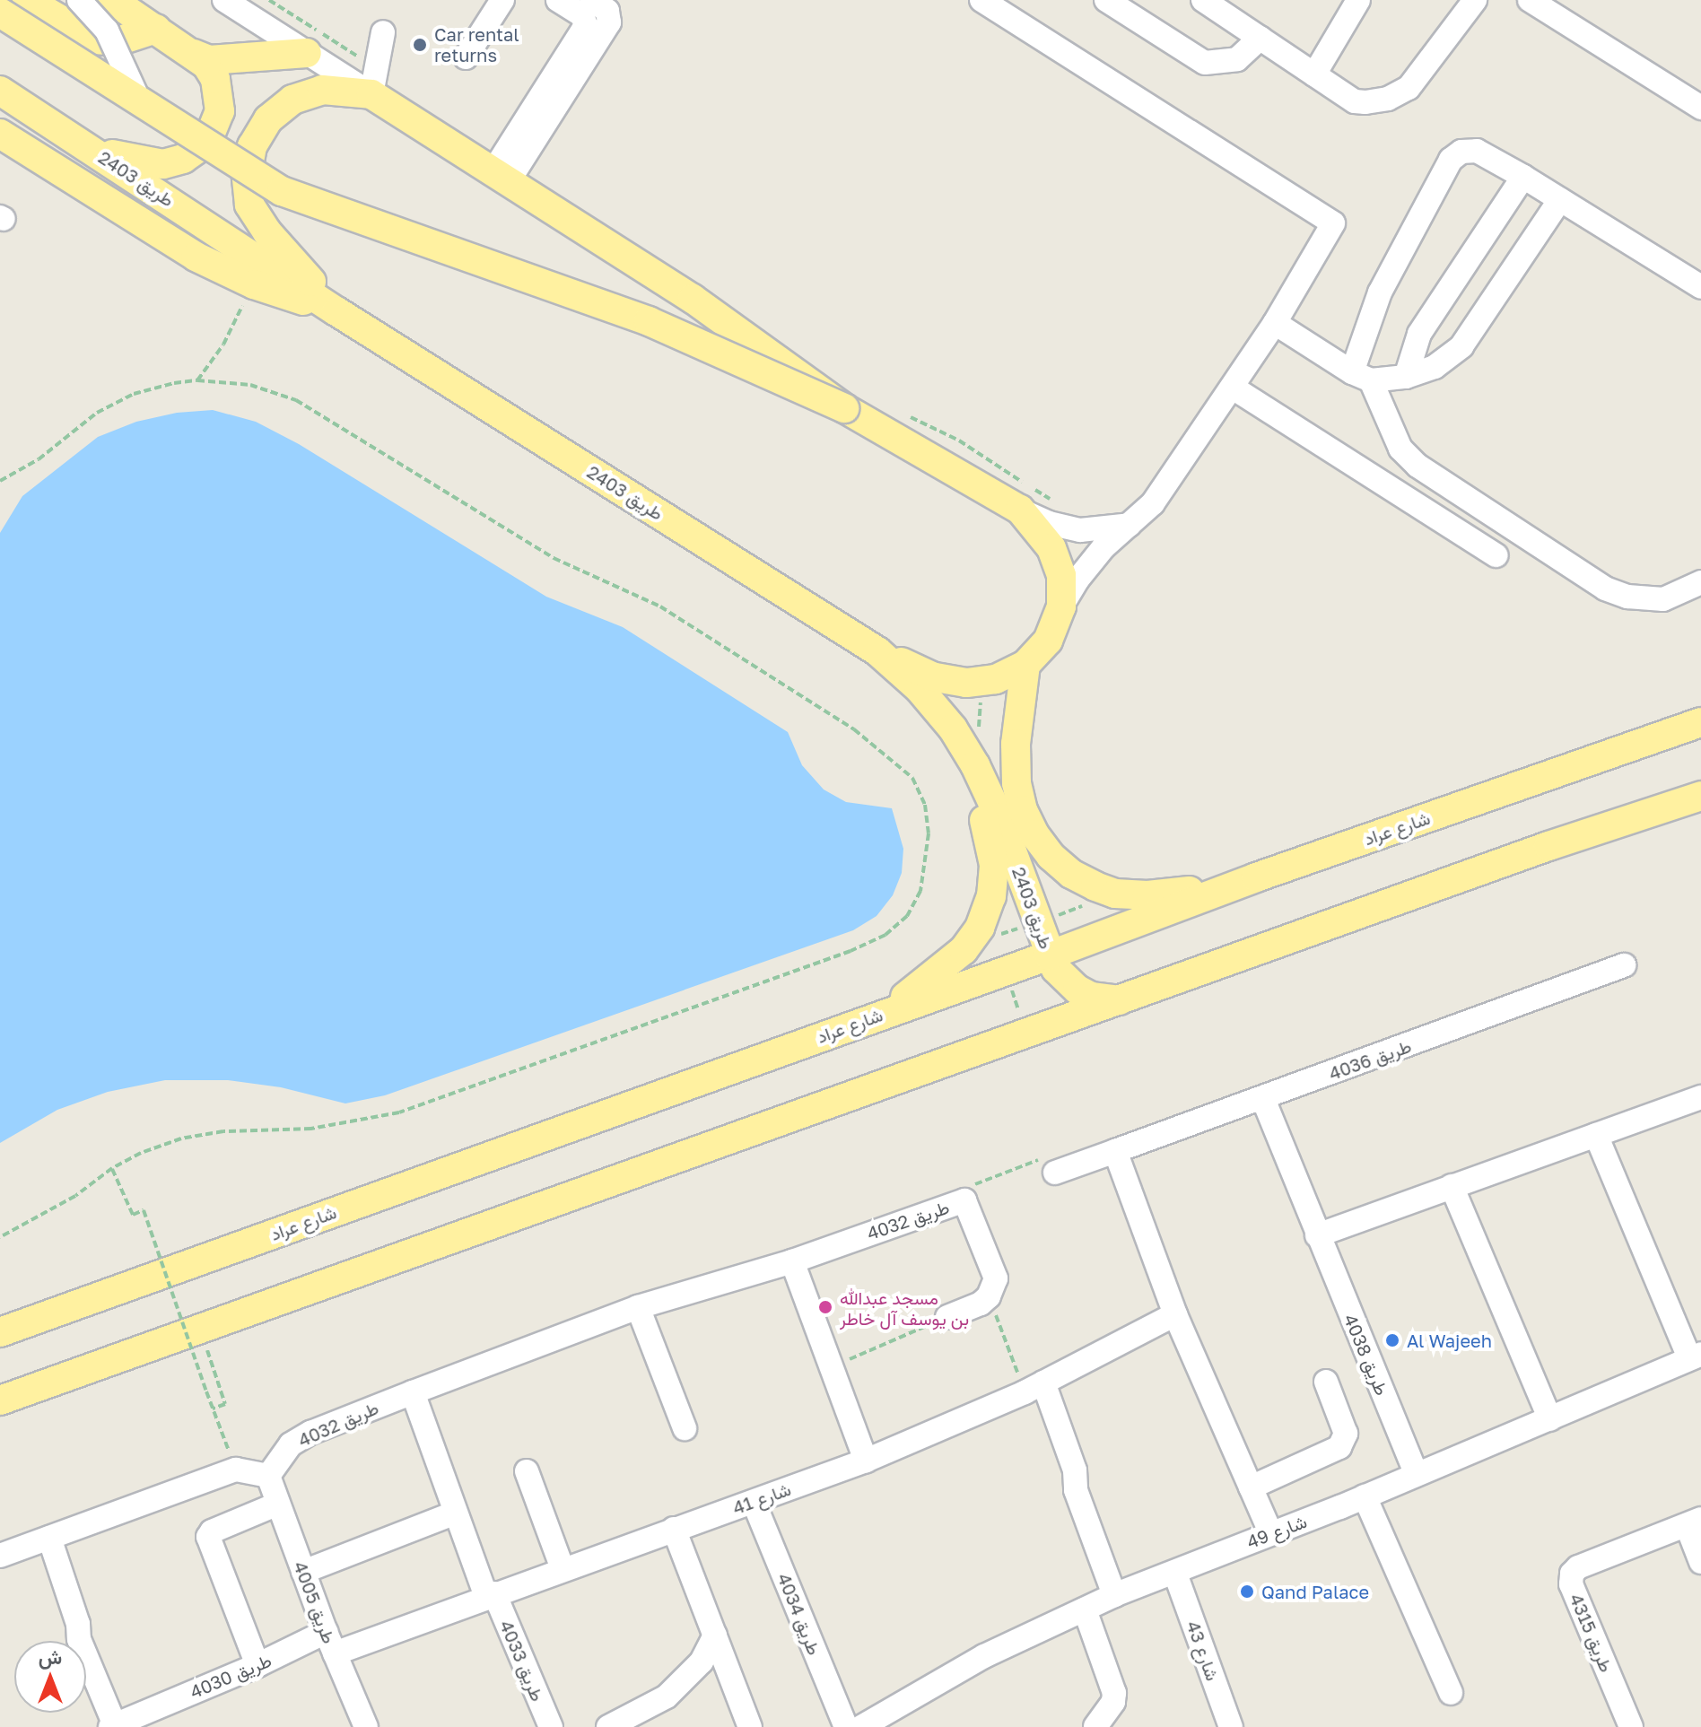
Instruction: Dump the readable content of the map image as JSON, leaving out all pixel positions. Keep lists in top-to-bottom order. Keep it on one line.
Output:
{"streets":{"main road":["طريق 2403","شارع عراد"],"street":["طريق 4036","طريق 4032","طريق 4038","شارع 41","شارع 49","طريق 4005","طريق 4034","طريق 4315","شارع 43","طريق 4033","طريق 4030"]},"crossings":[["طريق 2403","شارع عراد"],["طريق 4036","طريق 4038"],["طريق 4032","طريق 4005"],["طريق 4032","طريق 4033"],["طريق 4038","شارع 49"],["شارع 41","طريق 4005"],["شارع 41","طريق 4034"],["شارع 41","طريق 4033"],["شارع 41","طريق 4030"],["شارع 49","شارع 43"],["طريق 4005","طريق 4030"]],"places":["Car rental returns","مسجد عبدالله بن يوسف آل خاطر","Al Wajeeh","Qand Palace"],"north":"top"}
